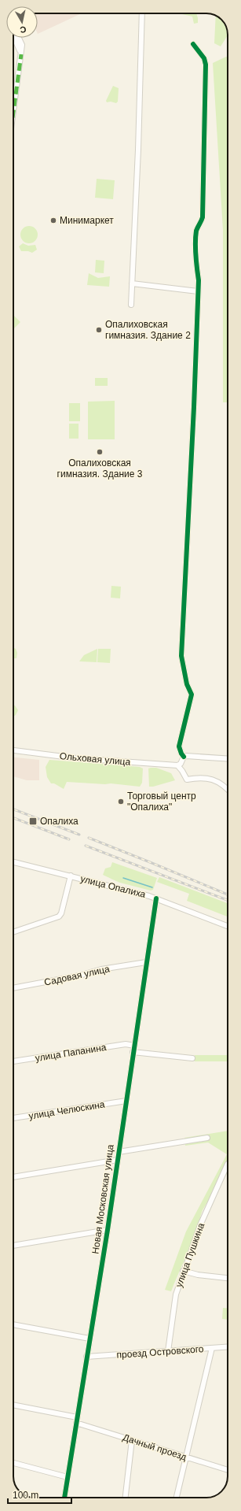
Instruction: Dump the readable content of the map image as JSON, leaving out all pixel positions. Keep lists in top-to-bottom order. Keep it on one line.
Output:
{"streets":{"street":["Ольховая улица","улица Опалиха","Садовая улица","улица Папанина","улица Челюскина","Новая Московская улица","улица Пушкина","проезд Островского","Дачный проезд"]},"crossings":[["улица Опалиха","Новая Московская улица"],["Садовая улица","Новая Московская улица"],["улица Папанина","Новая Московская улица"],["улица Челюскина","Новая Московская улица"],["Новая Московская улица","проезд Островского"],["Новая Московская улица","Дачный проезд"],["улица Пушкина","проезд Островского"]],"places":{"other":["Минимаркет","Опалиховская гимназия. Здание 2","Опалиховская гимназия. Здание 3","Торговый центр \"Опалиха\""],"transit":["Опалиха"]},"scale_bar":"100 m","north":"bottom"}
